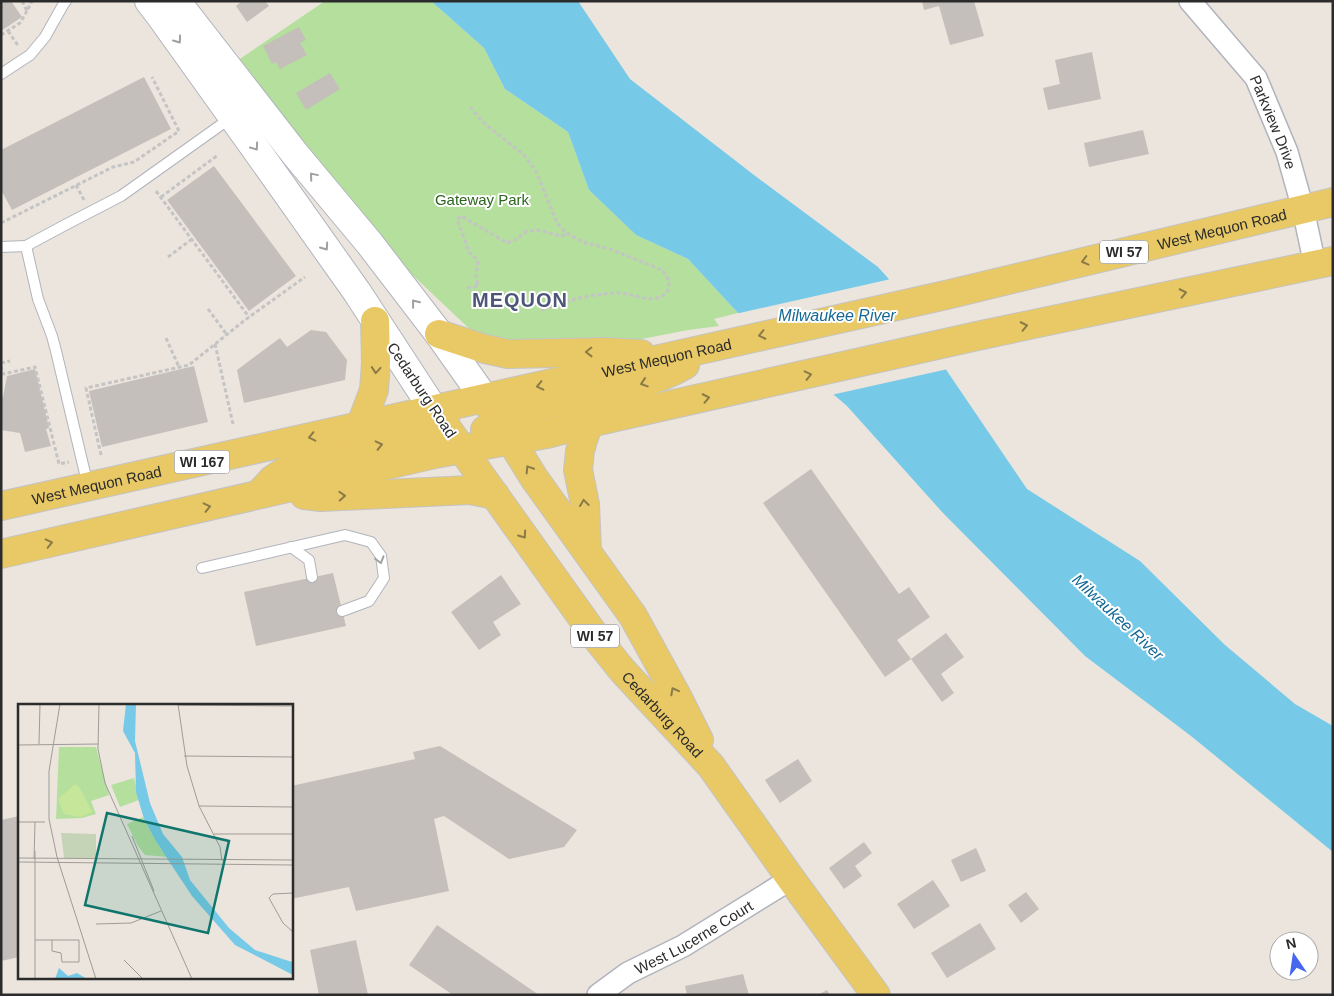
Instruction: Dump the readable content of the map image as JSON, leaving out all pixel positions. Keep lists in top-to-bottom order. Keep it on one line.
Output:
{"streets":{"main road":["West Mequon Road","WI 57","Cedarburg Road","WI 167"],"street":["Parkview Drive","West Lucerne Court"]},"crossings":[["Parkview Drive","West Mequon Road"],["West Mequon Road","Cedarburg Road"],["Cedarburg Road","West Lucerne Court"]],"districts":["MEQUON"],"water":["Milwaukee River"],"parks":["Gateway Park"],"north":"top"}
